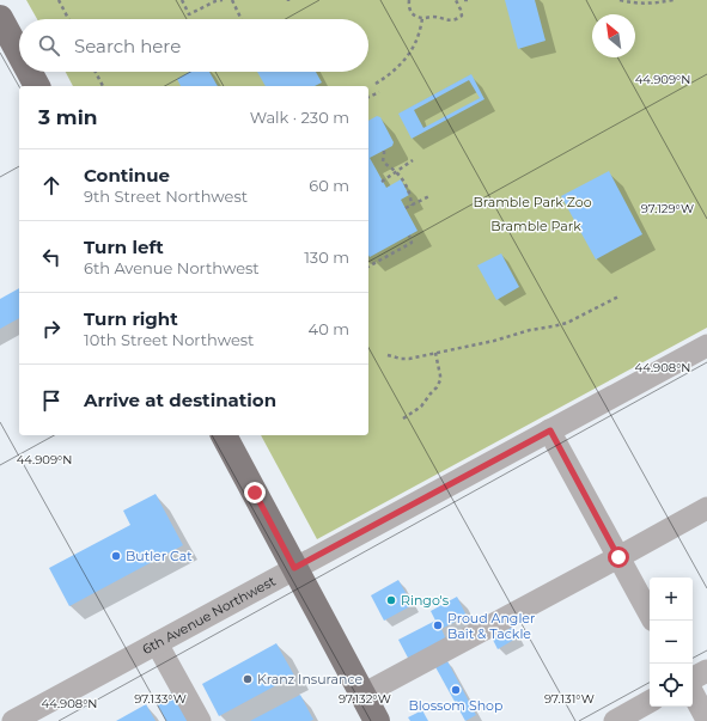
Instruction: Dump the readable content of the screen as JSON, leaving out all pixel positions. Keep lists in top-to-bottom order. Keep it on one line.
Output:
{"streets":{"street":["6th Avenue Northwest"]},"parks":["Bramble Park Zoo","Bramble Park"],"places":["Butler Cat","Ringo's","Proud Angler Bait & Tackle","Kranz Insurance","Blossom Shop"],"north":"top left","page":{"search":"Search here","heading":["3 min","Walk · 230 m"],"list":[["Continue","9th Street Northwest","60 m"],["Turn left","6th Avenue Northwest","130 m"],["Turn right","10th Street Northwest","40 m"],"Arrive at destination"],"map_buttons":["+","−"]},"coordinates":["44.909°N","97.129°W","44.908°N","97.133°W","97.132°W","97.131°W"]}
